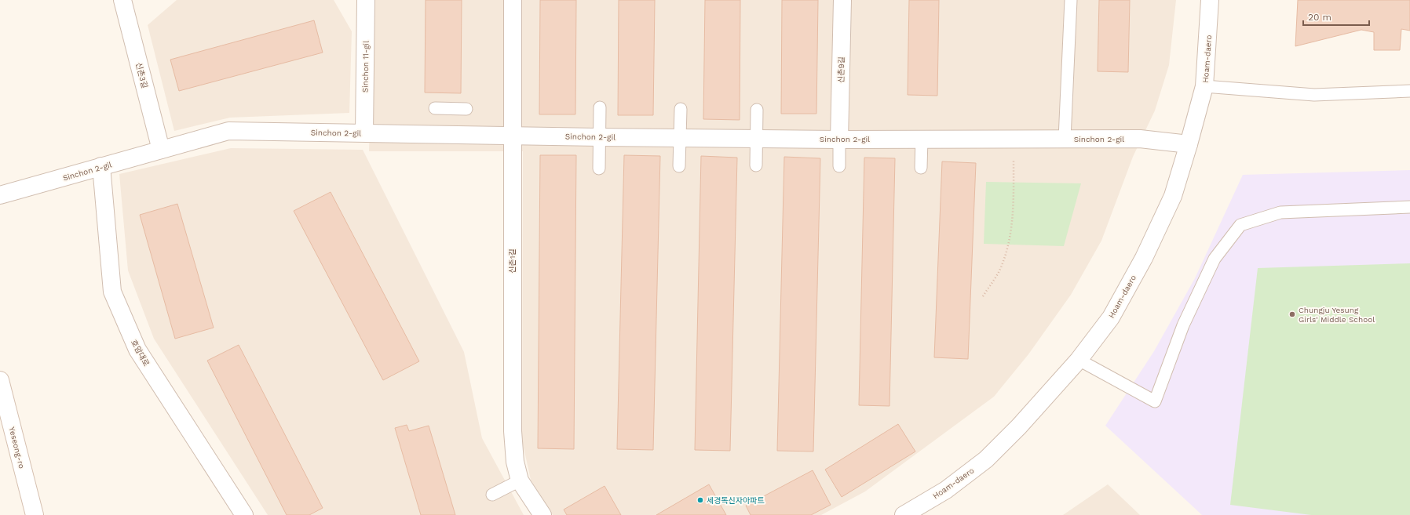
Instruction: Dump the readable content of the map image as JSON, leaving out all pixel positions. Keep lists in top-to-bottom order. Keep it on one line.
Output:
{"streets":{"street":["Hoam-daero","Sinchon 11-gil","신촌9길","신촌3길","Sinchon 2-gil","신촌1길","호암대로","Yeseong-ro"]},"crossings":[["Hoam-daero","Sinchon 2-gil"],["Sinchon 11-gil","Sinchon 2-gil"],["신촌9길","Sinchon 2-gil"],["신촌3길","Sinchon 2-gil"],["Sinchon 2-gil","신촌1길"],["Sinchon 2-gil","호암대로"]],"places":["Chungju Yesung Girls' Middle School","세경독신자아파트"],"scale_bar":"20 m"}
